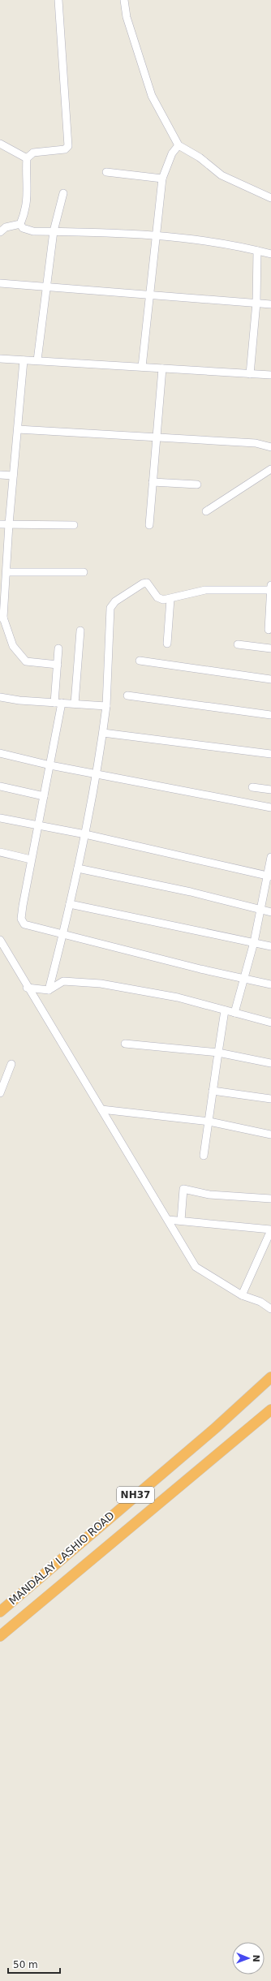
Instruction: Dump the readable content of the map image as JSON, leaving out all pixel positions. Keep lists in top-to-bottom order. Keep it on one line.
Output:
{"streets":{"highway":["NH37","MANDALAY LASHIO ROAD"]},"scale_bar":"50 m","north":"right"}
